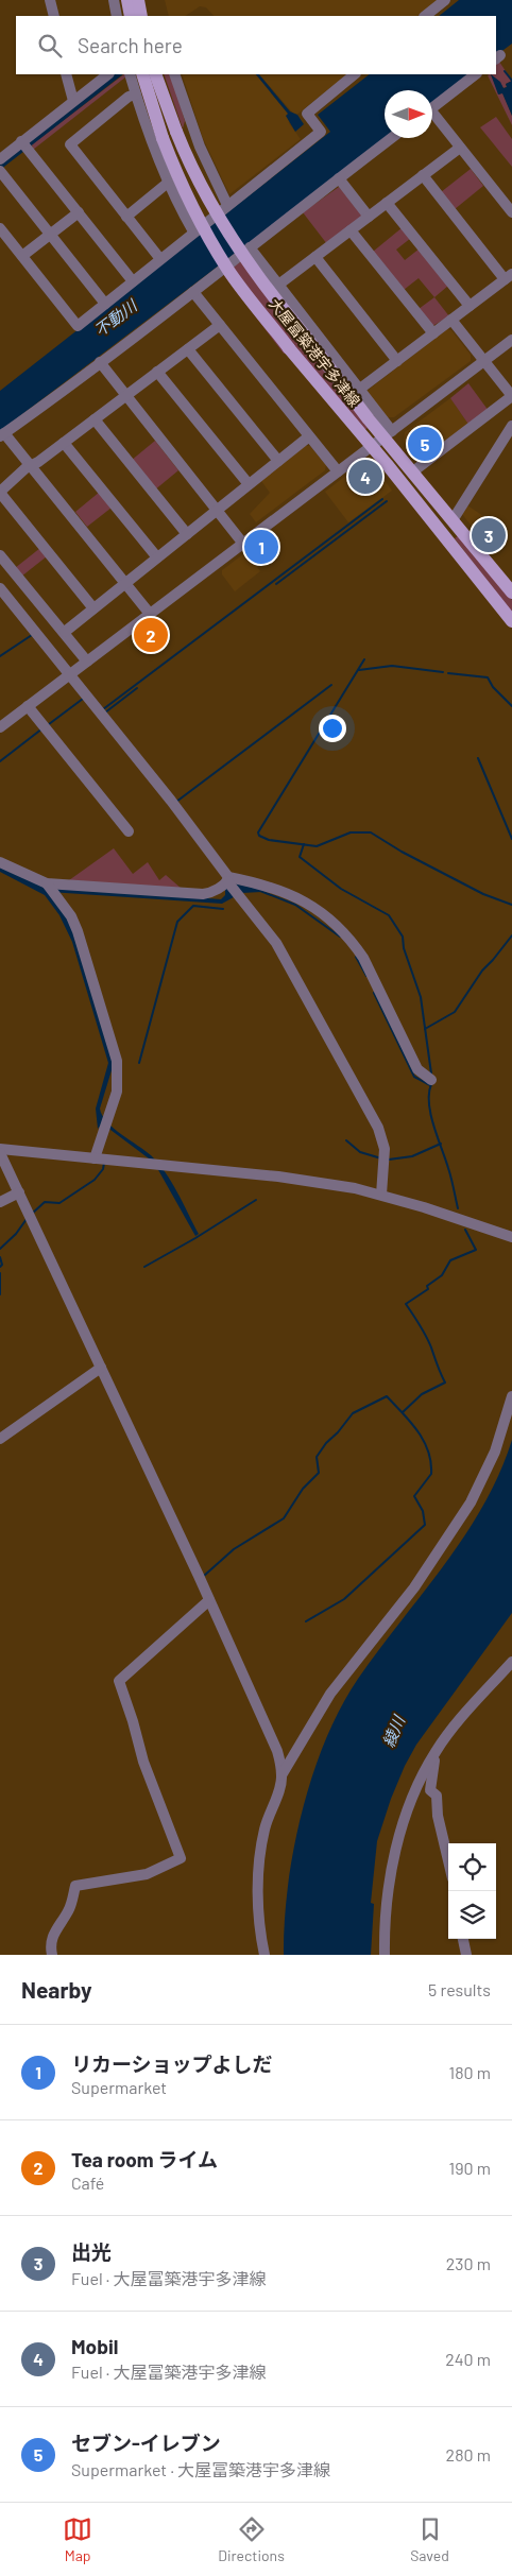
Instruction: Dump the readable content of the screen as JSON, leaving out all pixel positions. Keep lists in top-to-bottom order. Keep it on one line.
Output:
{"streets":{"main road":["大屋冨築港宇多津線"]},"water":["不動川","綾川"],"north":"right","page":{"search":"Search here","pins":["5","4","3","1","2"],"heading":["Nearby","5 results"],"list":[{"mark":"1","name":"リカーショップよしだ","note":"Supermarket","value":"180 m"},{"mark":"2","name":"Tea room ライム","note":"Café","value":"190 m"},{"mark":"3","name":"出光","note":"Fuel · 大屋冨築港宇多津線","value":"230 m"},{"mark":"4","name":"Mobil","note":"Fuel · 大屋冨築港宇多津線","value":"240 m"},{"mark":"5","name":"セブン-イレブン","note":"Supermarket · 大屋冨築港宇多津線","value":"280 m"}],"nav":["Map","Directions","Saved"]}}
